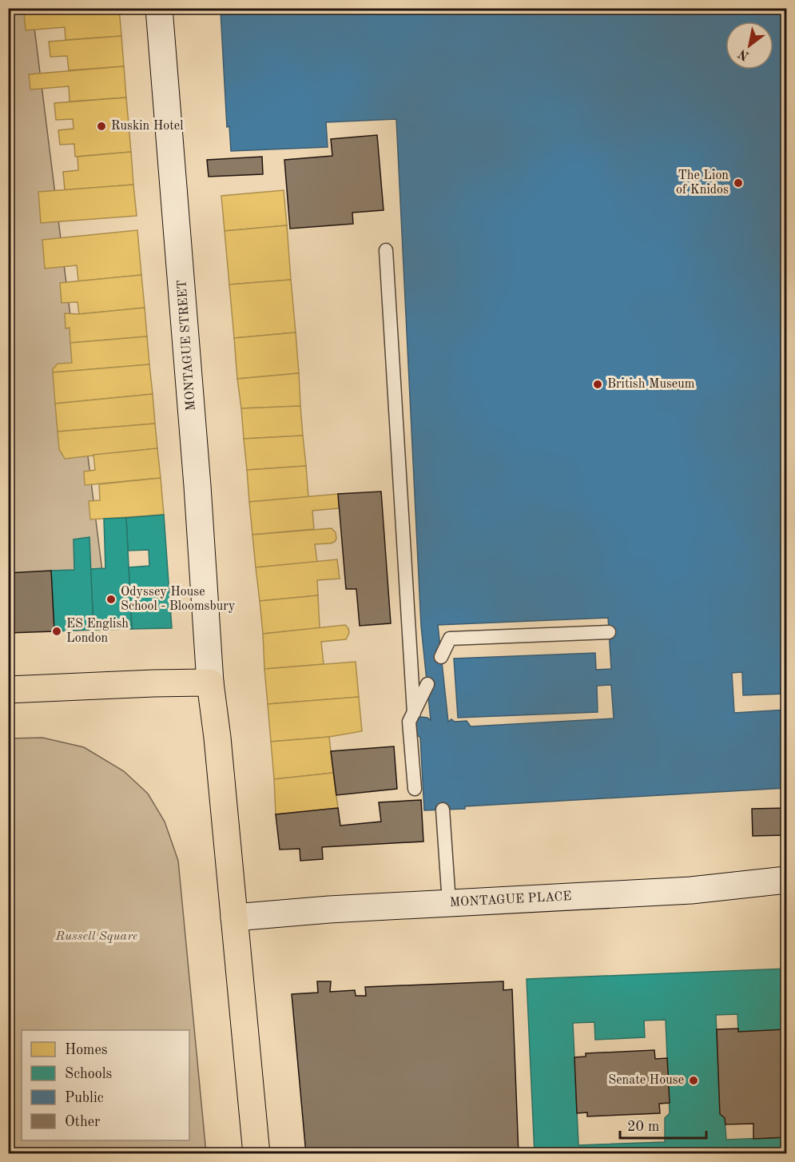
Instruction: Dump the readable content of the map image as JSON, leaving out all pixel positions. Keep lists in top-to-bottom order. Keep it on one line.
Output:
{"streets":{"street":["MONTAGUE STREET","MONTAGUE PLACE"]},"parks":["Russell Square"],"places":["Ruskin Hotel","The Lion of Knidos","British Museum","Odyssey House School - Bloomsbury","ES English London","Senate House"],"legend":["Homes","Schools","Public","Other"],"scale_bar":"20 m","north":"bottom left"}
